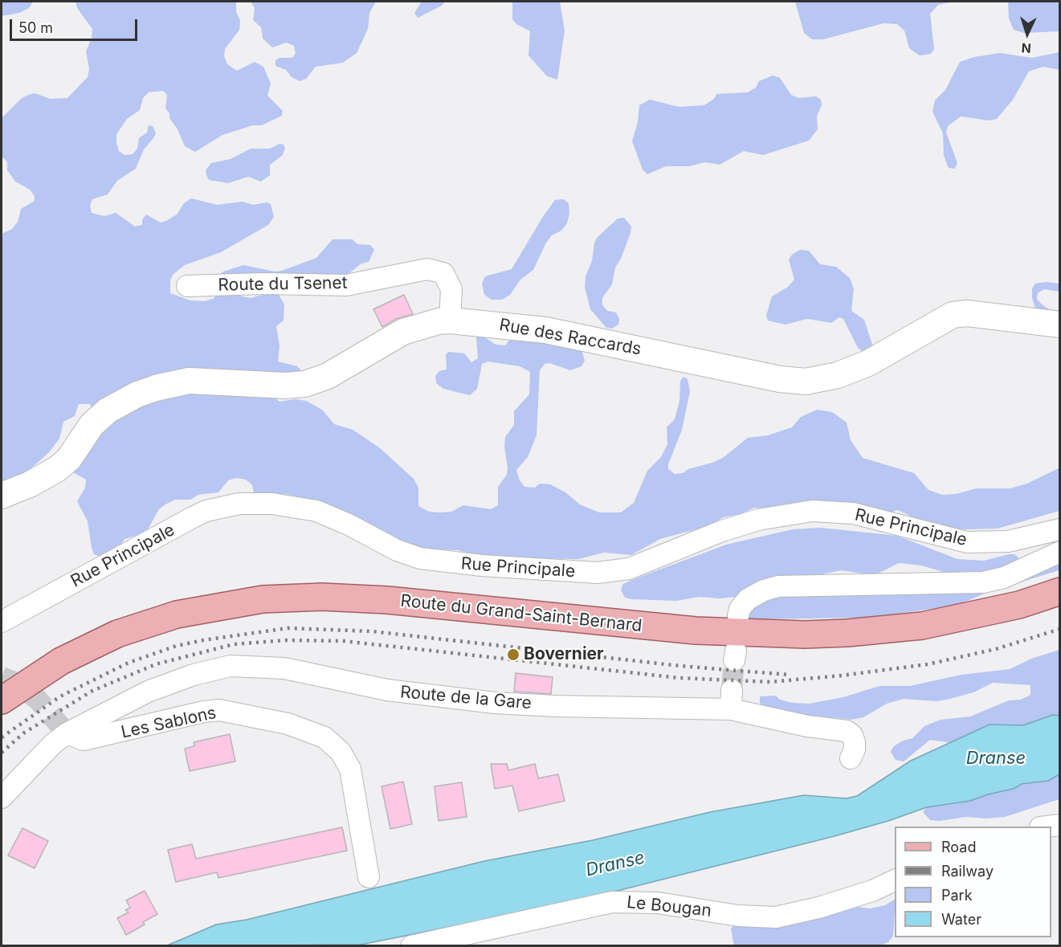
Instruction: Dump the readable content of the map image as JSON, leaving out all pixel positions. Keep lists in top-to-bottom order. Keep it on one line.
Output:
{"streets":{"main road":["Route du Grand-Saint-Bernard"],"street":["Route du Tsenet","Rue des Raccards","Rue Principale","Route de la Gare","Les Sablons","Le Bougan"]},"crossings":[["Route du Tsenet","Rue des Raccards"],["Route de la Gare","Les Sablons"]],"water":["Dranse"],"places":["Bovernier"],"legend":["Road","Railway","Park","Water"],"scale_bar":"50 m","north":"bottom"}
